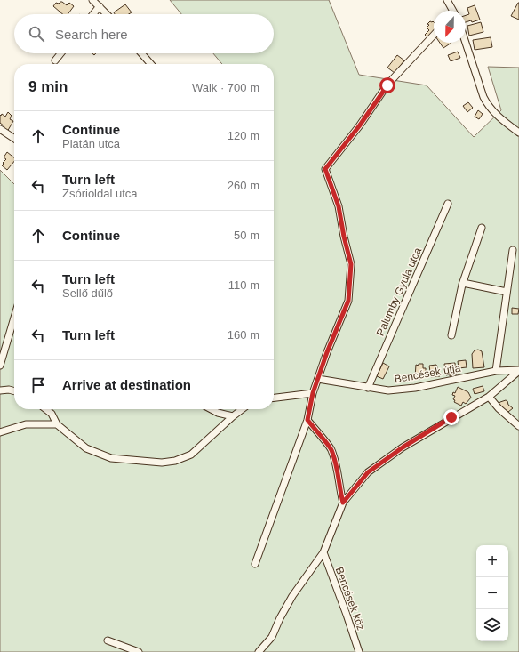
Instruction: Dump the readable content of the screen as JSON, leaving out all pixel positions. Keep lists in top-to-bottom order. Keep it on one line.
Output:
{"streets":{"street":["Palumby Gyula utca","Bencések útja","Bencések köz"]},"crossings":[["Palumby Gyula utca","Bencések útja"]],"north":"bottom","page":{"search":"Search here","heading":["9 min","Walk · 700 m"],"list":[["Continue","Platán utca","120 m"],["Turn left","Zsórioldal utca","260 m"],["Continue","50 m"],["Turn left","Sellő dűlő","110 m"],["Turn left","160 m"],"Arrive at destination"],"map_buttons":["+","−"]}}
